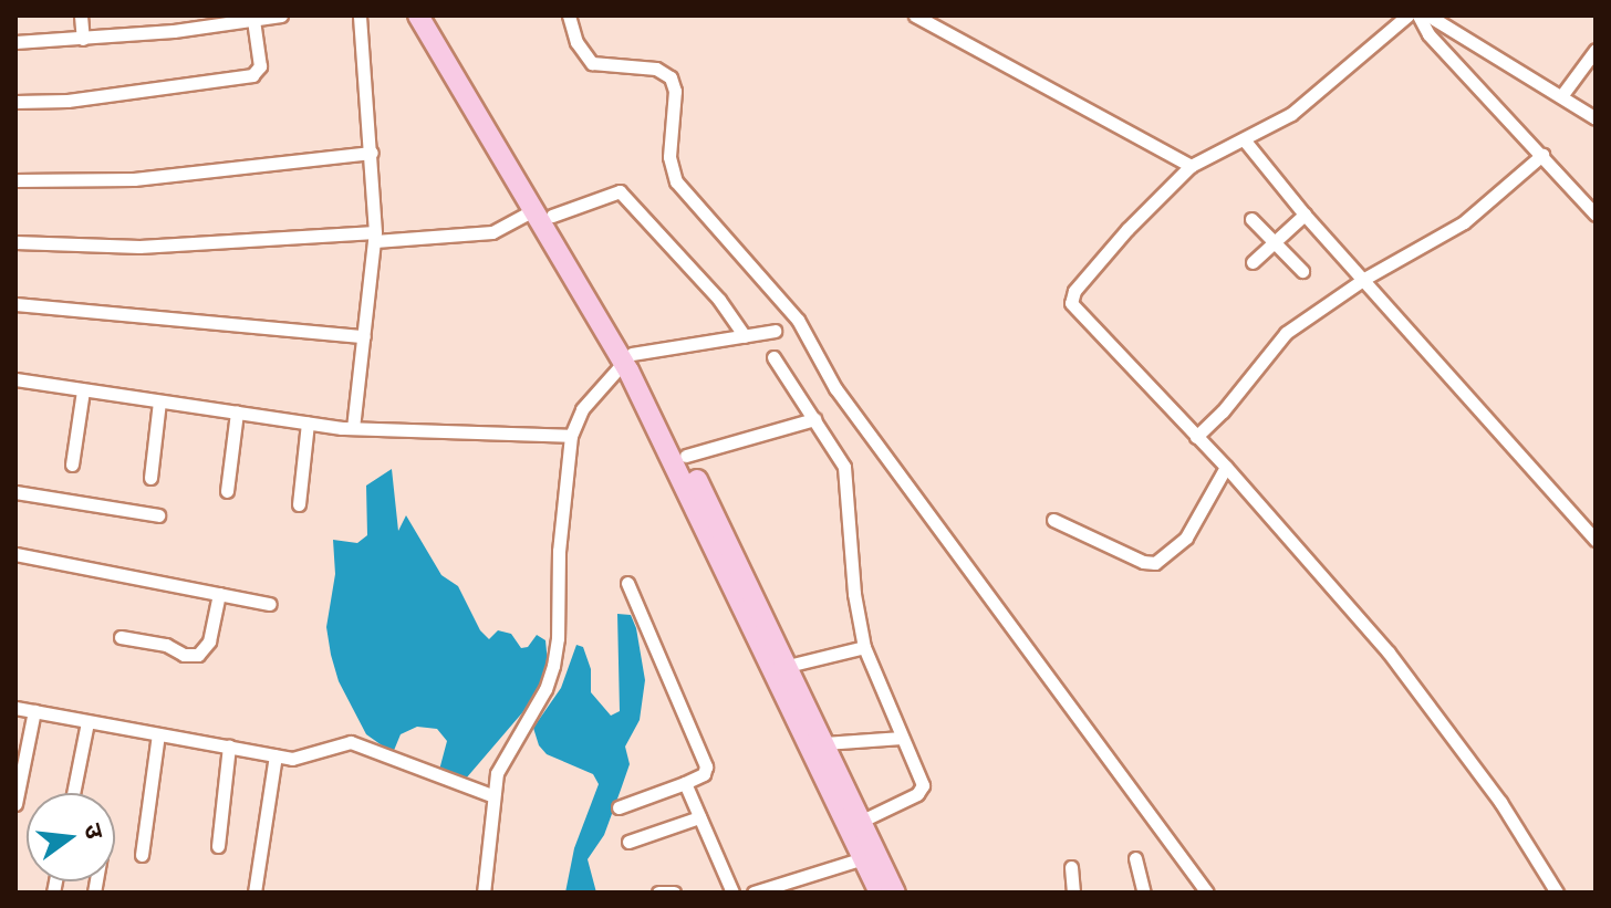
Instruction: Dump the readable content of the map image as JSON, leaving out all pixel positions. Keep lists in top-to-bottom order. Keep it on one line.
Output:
{"north":"right"}
